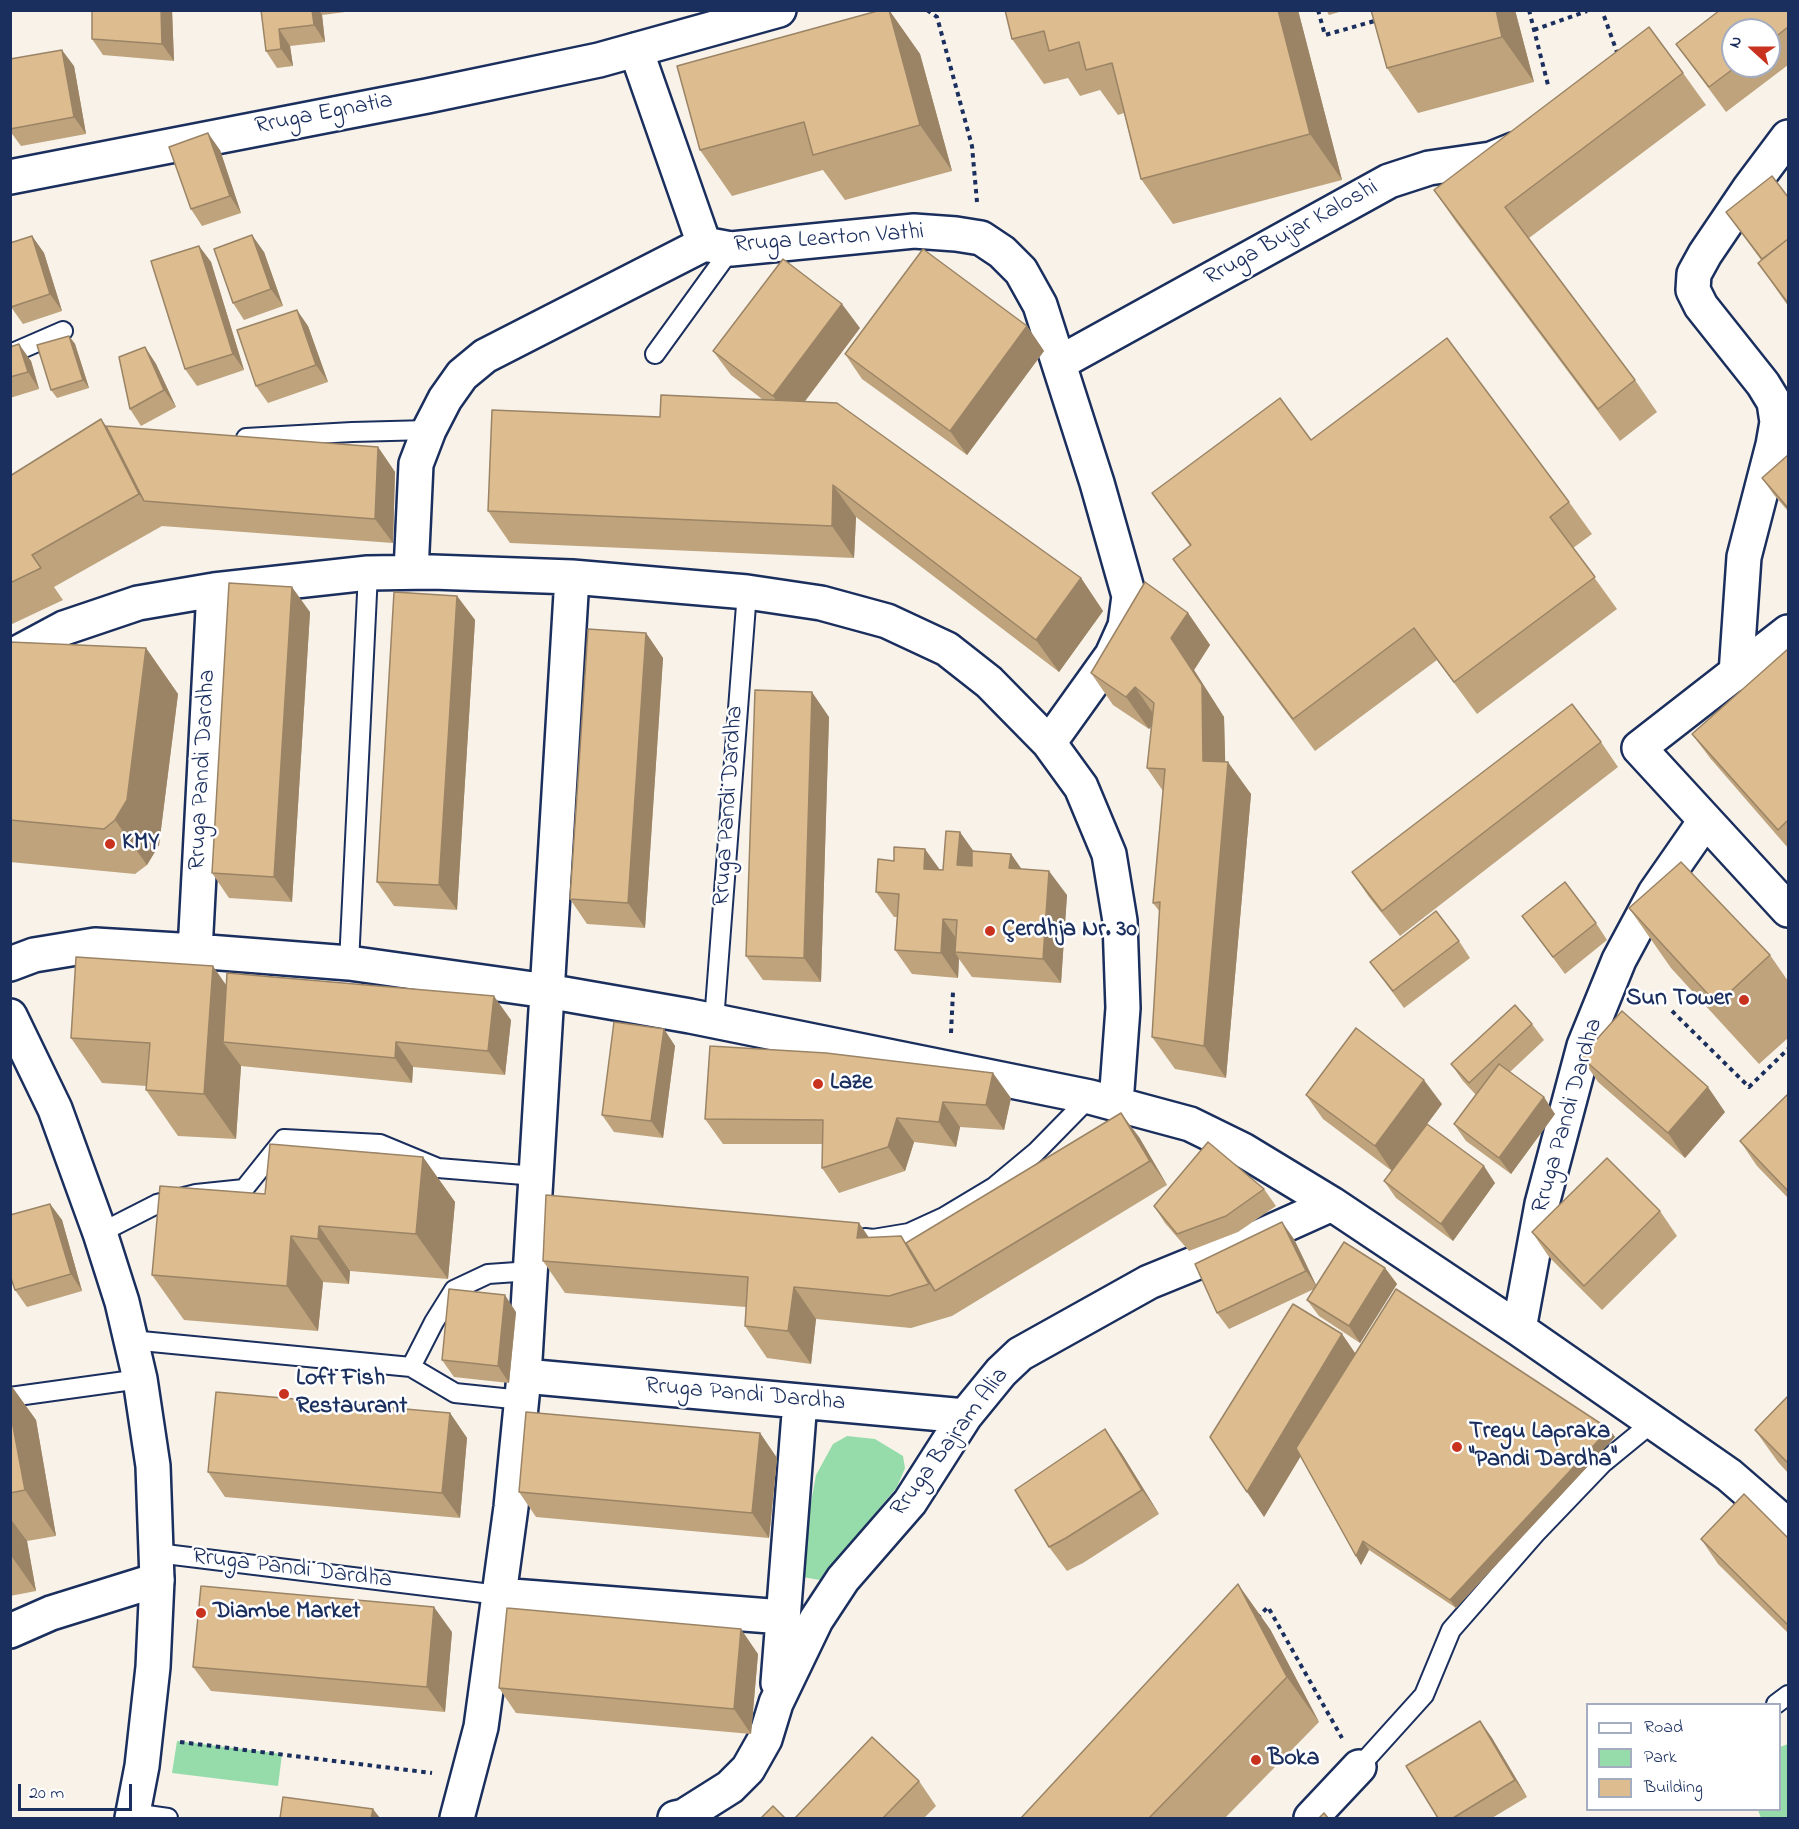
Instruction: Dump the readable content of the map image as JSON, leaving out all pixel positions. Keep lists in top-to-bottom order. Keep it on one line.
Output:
{"streets":{"street":["Rruga Egnatia","Rruga Bujar Kaloshi","Rruga Learton Vathi","Rruga Pandi Dardha","Rruga Bajram Alia"]},"crossings":[["Rruga Bujar Kaloshi","Rruga Learton Vathi"],["Rruga Pandi Dardha","Rruga Bajram Alia"]],"places":["KMY","Çerdhja Nr. 30","Sun Tower","Laze","Loft Fish Restaurant","Tregu Lapraka \"Pandi Dardha\"","Diambe Market","Boka"],"legend":["Road","Park","Building"],"scale_bar":"20 m","north":"left"}
